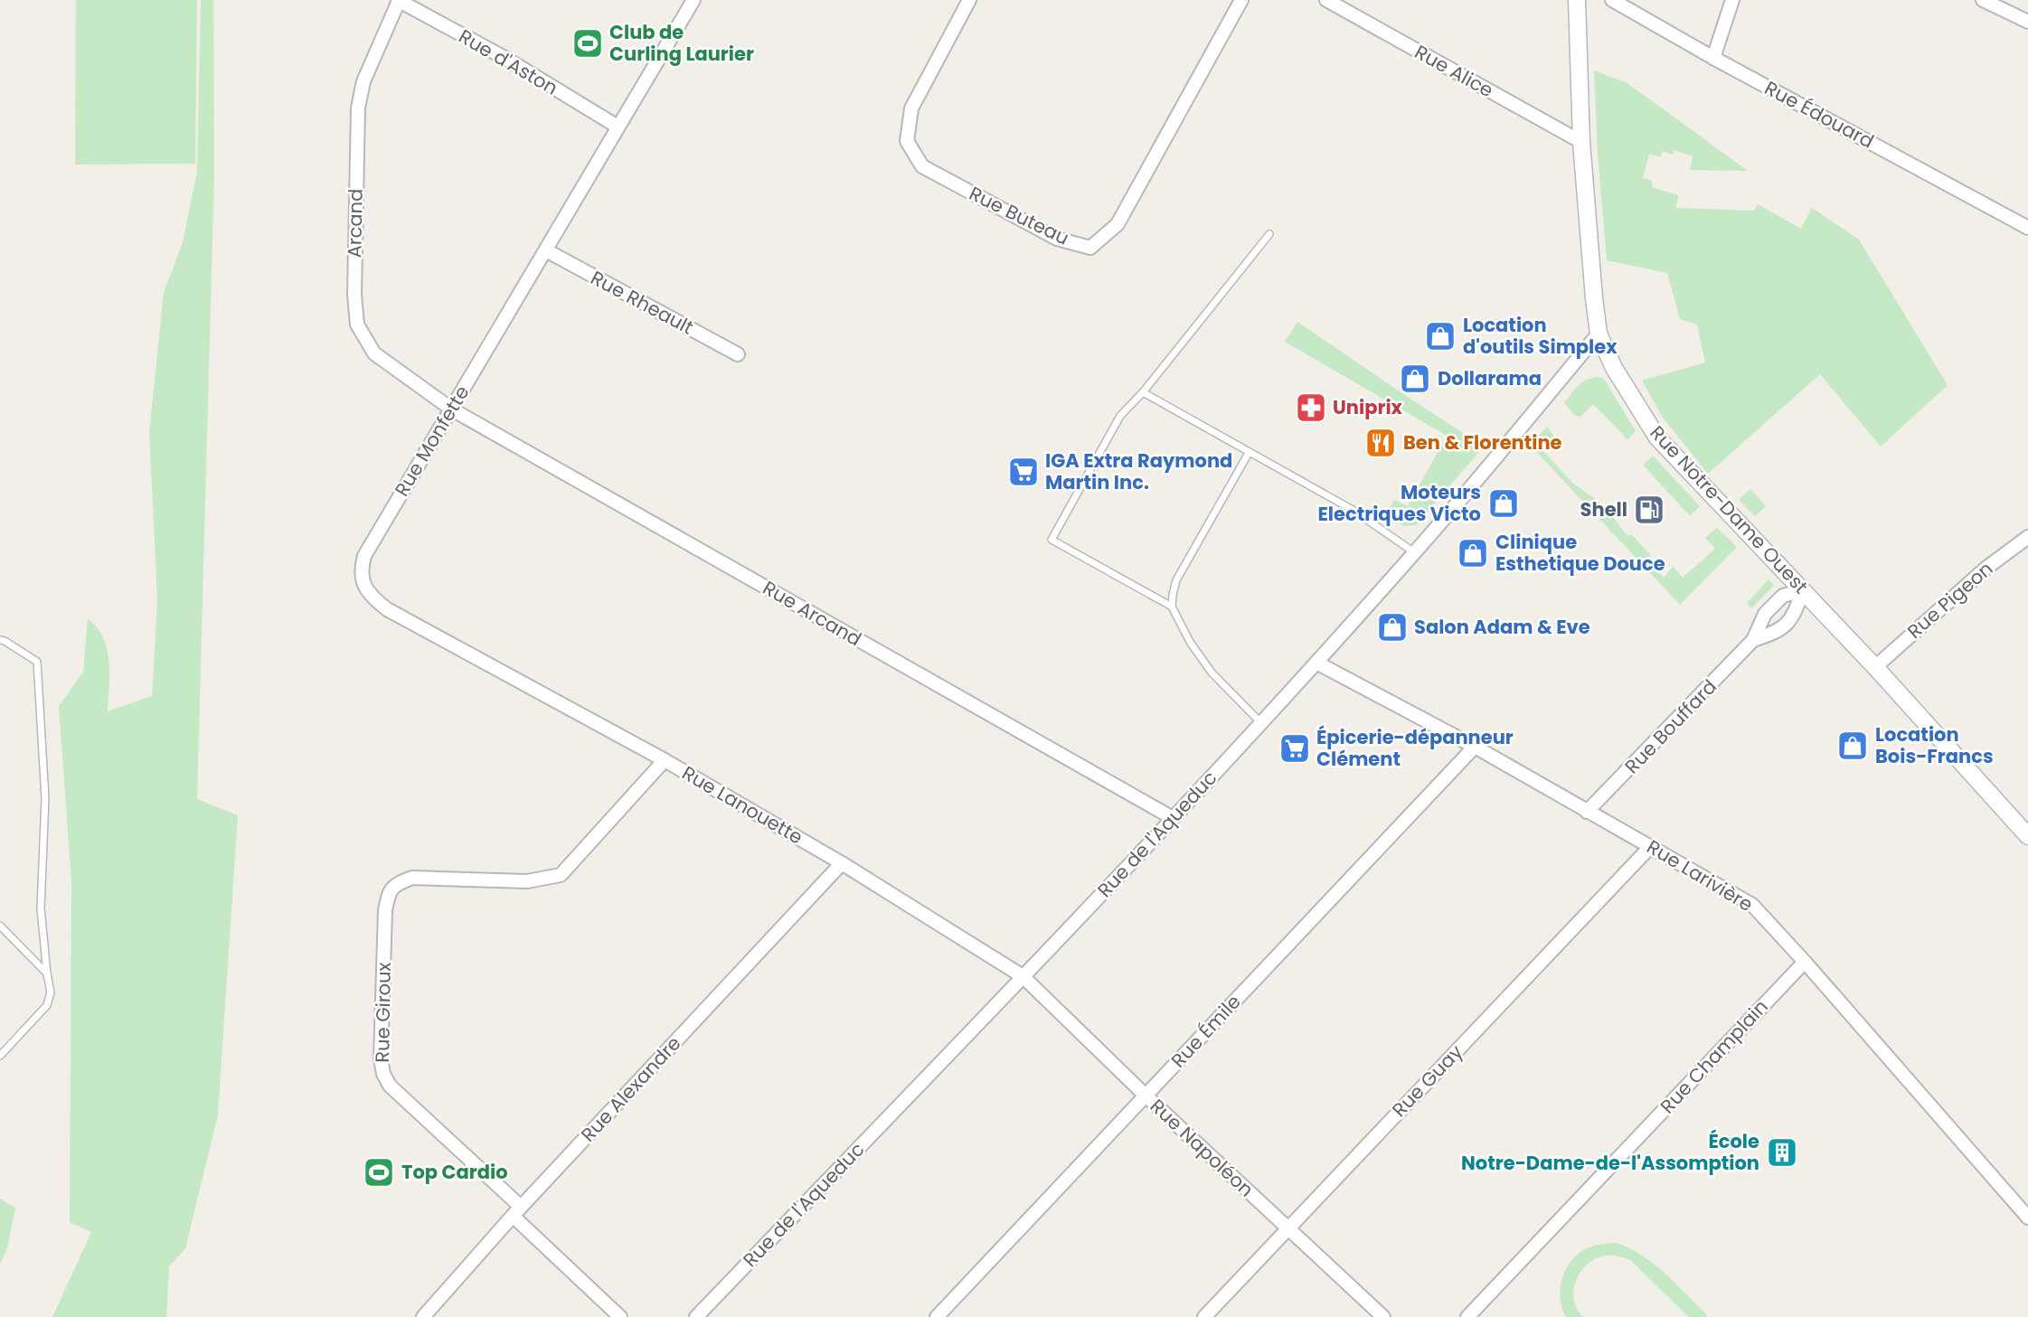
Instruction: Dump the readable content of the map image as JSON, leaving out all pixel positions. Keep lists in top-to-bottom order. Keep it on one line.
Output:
{"streets":{"street":["Rue d'Aston","Rue Alice","Rue Édouard","Rue Buteau","Arcand","Rue Rheault","Rue Monfette","Rue Notre-Dame Ouest","Rue Pigeon","Rue Arcand","Rue Bouffard","Rue Lanouette","Rue de l'Aqueduc","Rue Larivière","Rue Giroux","Rue Émile","Rue Champlain","Rue Guay","Rue Alexandre","Rue Napoléon"]},"crossings":[["Rue d'Aston","Arcand"],["Rue d'Aston","Rue Monfette"],["Rue Alice","Rue Notre-Dame Ouest"],["Arcand","Rue Monfette"],["Arcand","Rue Arcand"],["Rue Rheault","Rue Monfette"],["Rue Monfette","Rue Arcand"],["Rue Monfette","Rue Lanouette"],["Rue Notre-Dame Ouest","Rue Pigeon"],["Rue Notre-Dame Ouest","Rue Bouffard"],["Rue Notre-Dame Ouest","Rue de l'Aqueduc"],["Rue Arcand","Rue de l'Aqueduc"],["Rue Bouffard","Rue Larivière"],["Rue Lanouette","Rue de l'Aqueduc"],["Rue Lanouette","Rue Giroux"],["Rue Lanouette","Rue Alexandre"],["Rue Lanouette","Rue Napoléon"],["Rue de l'Aqueduc","Rue Larivière"],["Rue de l'Aqueduc","Rue Napoléon"],["Rue Larivière","Rue Émile"],["Rue Larivière","Rue Champlain"],["Rue Larivière","Rue Guay"],["Rue Giroux","Rue Alexandre"],["Rue Émile","Rue Napoléon"],["Rue Guay","Rue Napoléon"]],"places":{"sports":["Club de Curling Laurier","Top Cardio"],"shop":["Location d'outils Simplex","Dollarama","Moteurs Electriques Victo","Clinique Esthetique Douce","Salon Adam & Eve","Location Bois-Francs"],"pharmacy":["Uniprix"],"restaurant":["Ben & Florentine"],"supermarket":["IGA Extra Raymond Martin Inc.","Épicerie-dépanneur Clément"],"fuel station":["Shell"],"building":["École Notre-Dame-de-l'Assomption"]}}
